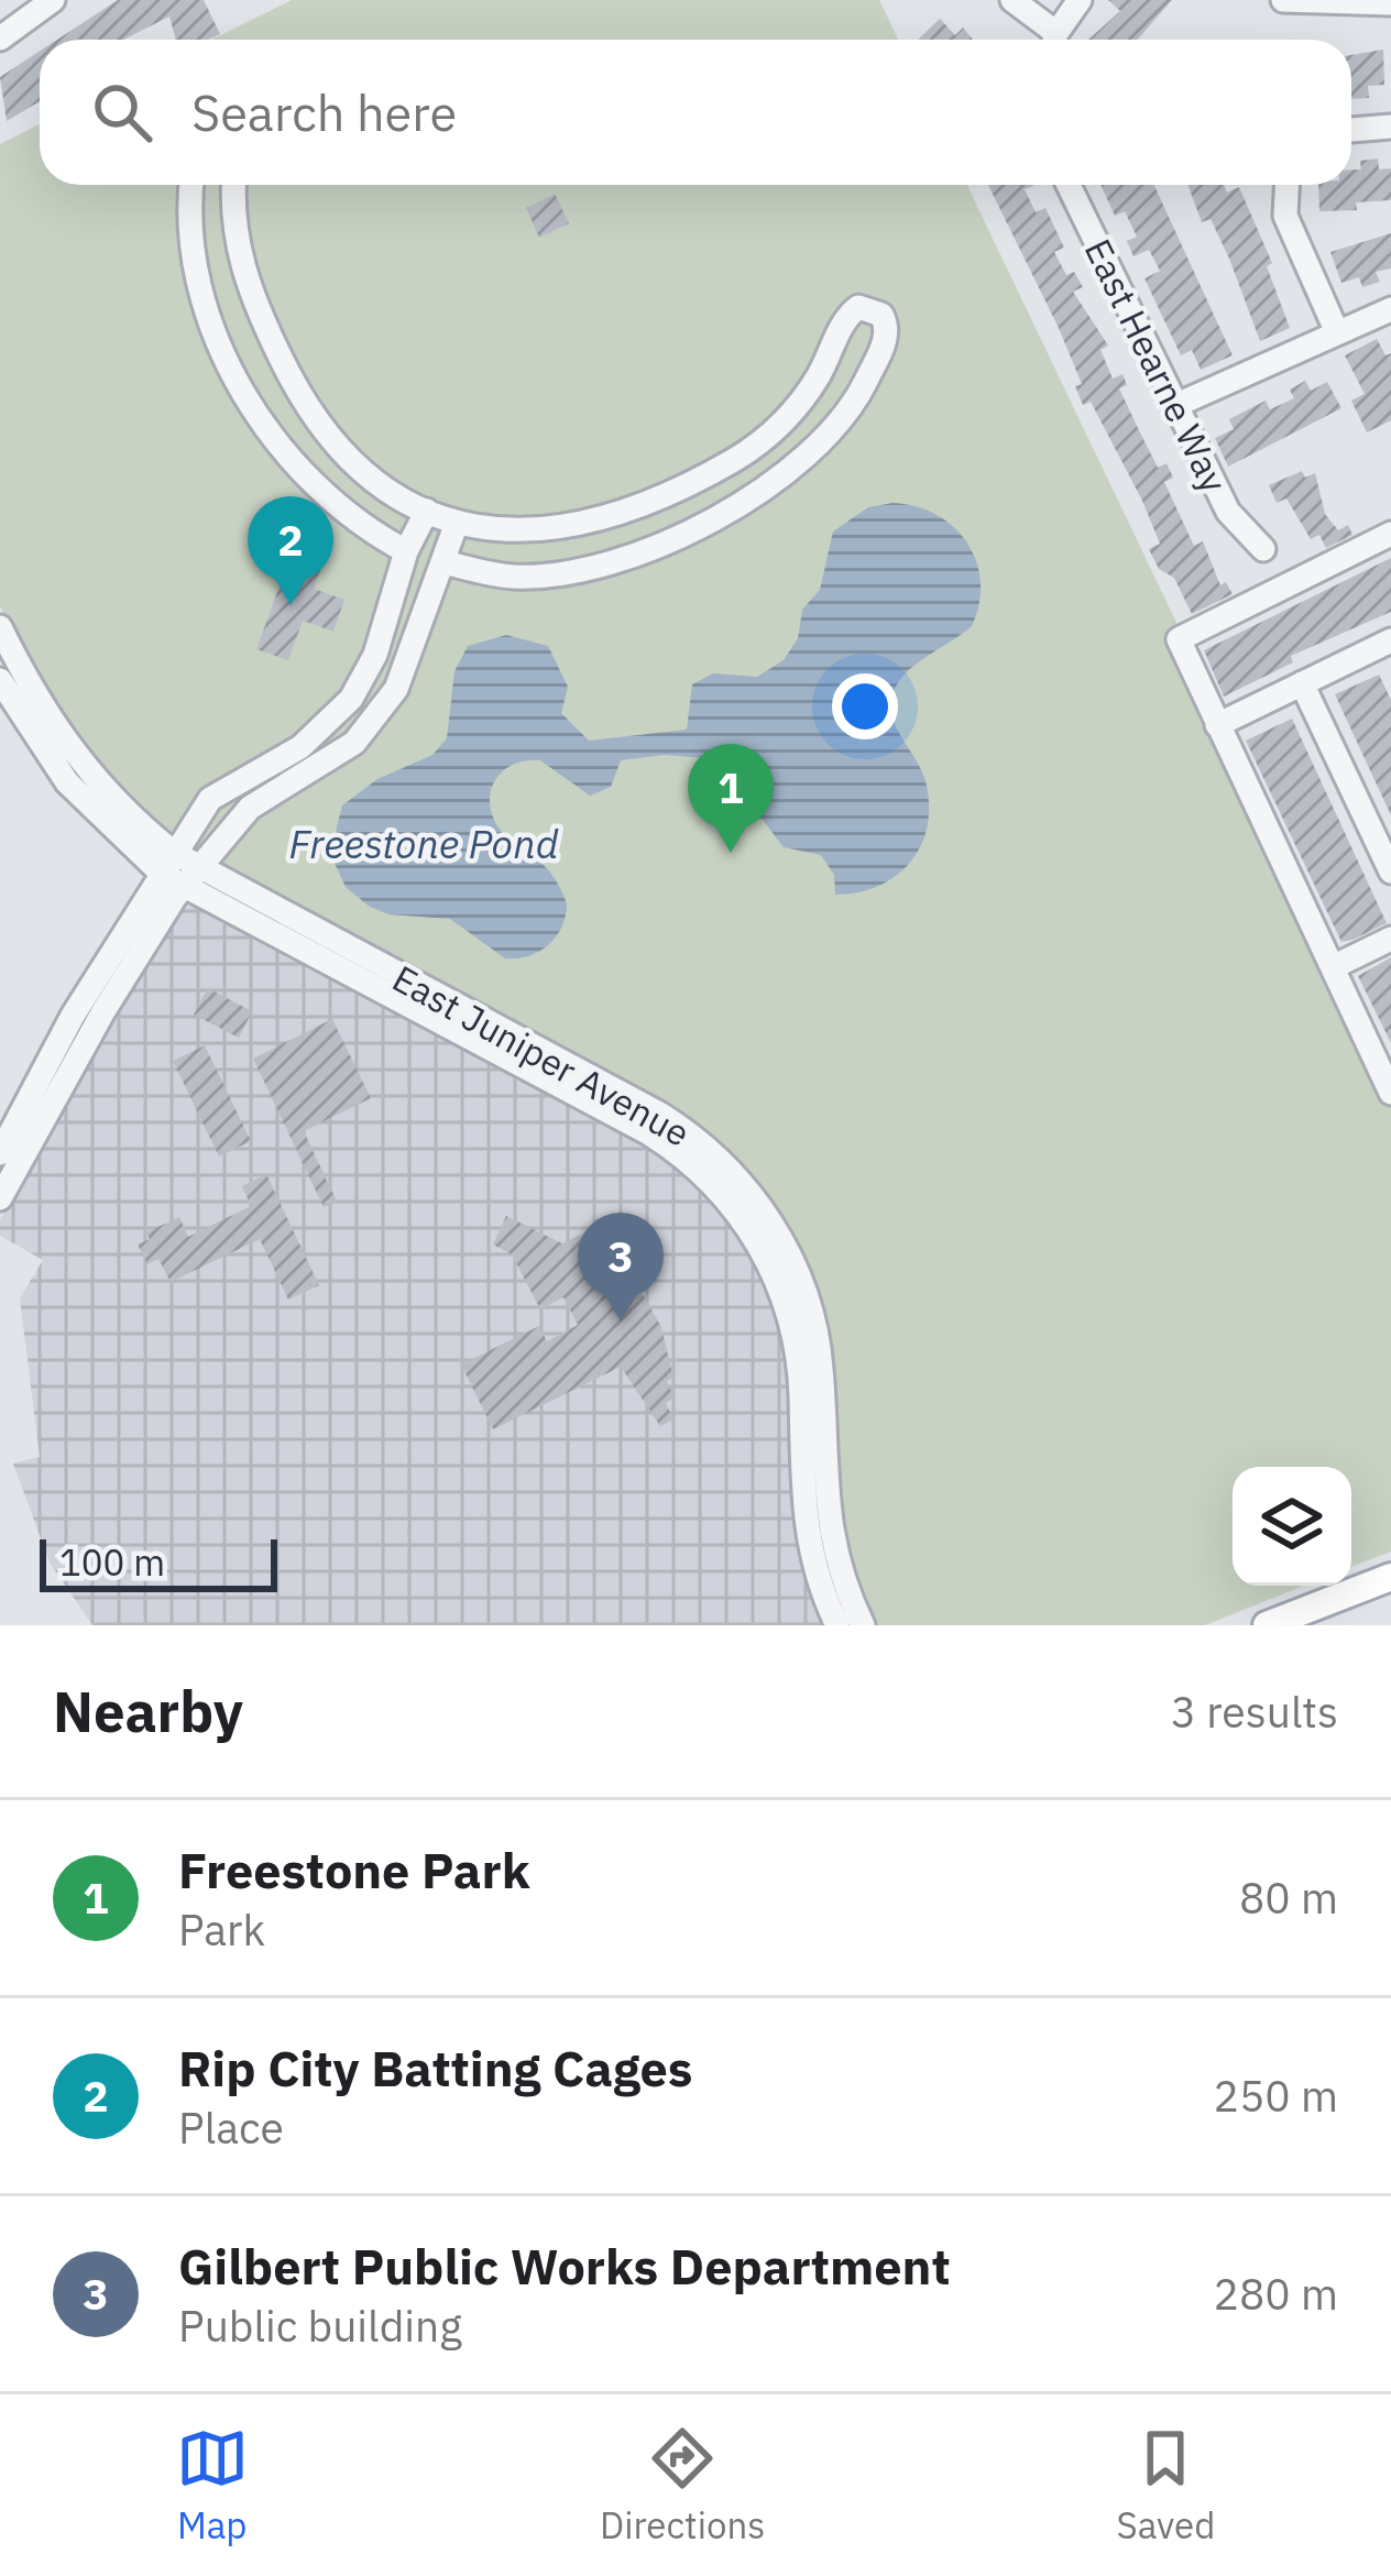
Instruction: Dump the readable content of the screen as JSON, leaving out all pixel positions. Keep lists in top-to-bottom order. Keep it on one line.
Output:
{"streets":{"street":["East Hearne Way","East Juniper Avenue"]},"water":["Freestone Pond"],"scale_bar":"100 m","page":{"search":"Search here","pins":["2","1","3"],"scale":"100 m","heading":["Nearby","3 results"],"list":[{"mark":"1","name":"Freestone Park","note":"Park","value":"80 m"},{"mark":"2","name":"Rip City Batting Cages","note":"Place","value":"250 m"},{"mark":"3","name":"Gilbert Public Works Department","note":"Public building","value":"280 m"}],"nav":["Map","Directions","Saved"]}}
